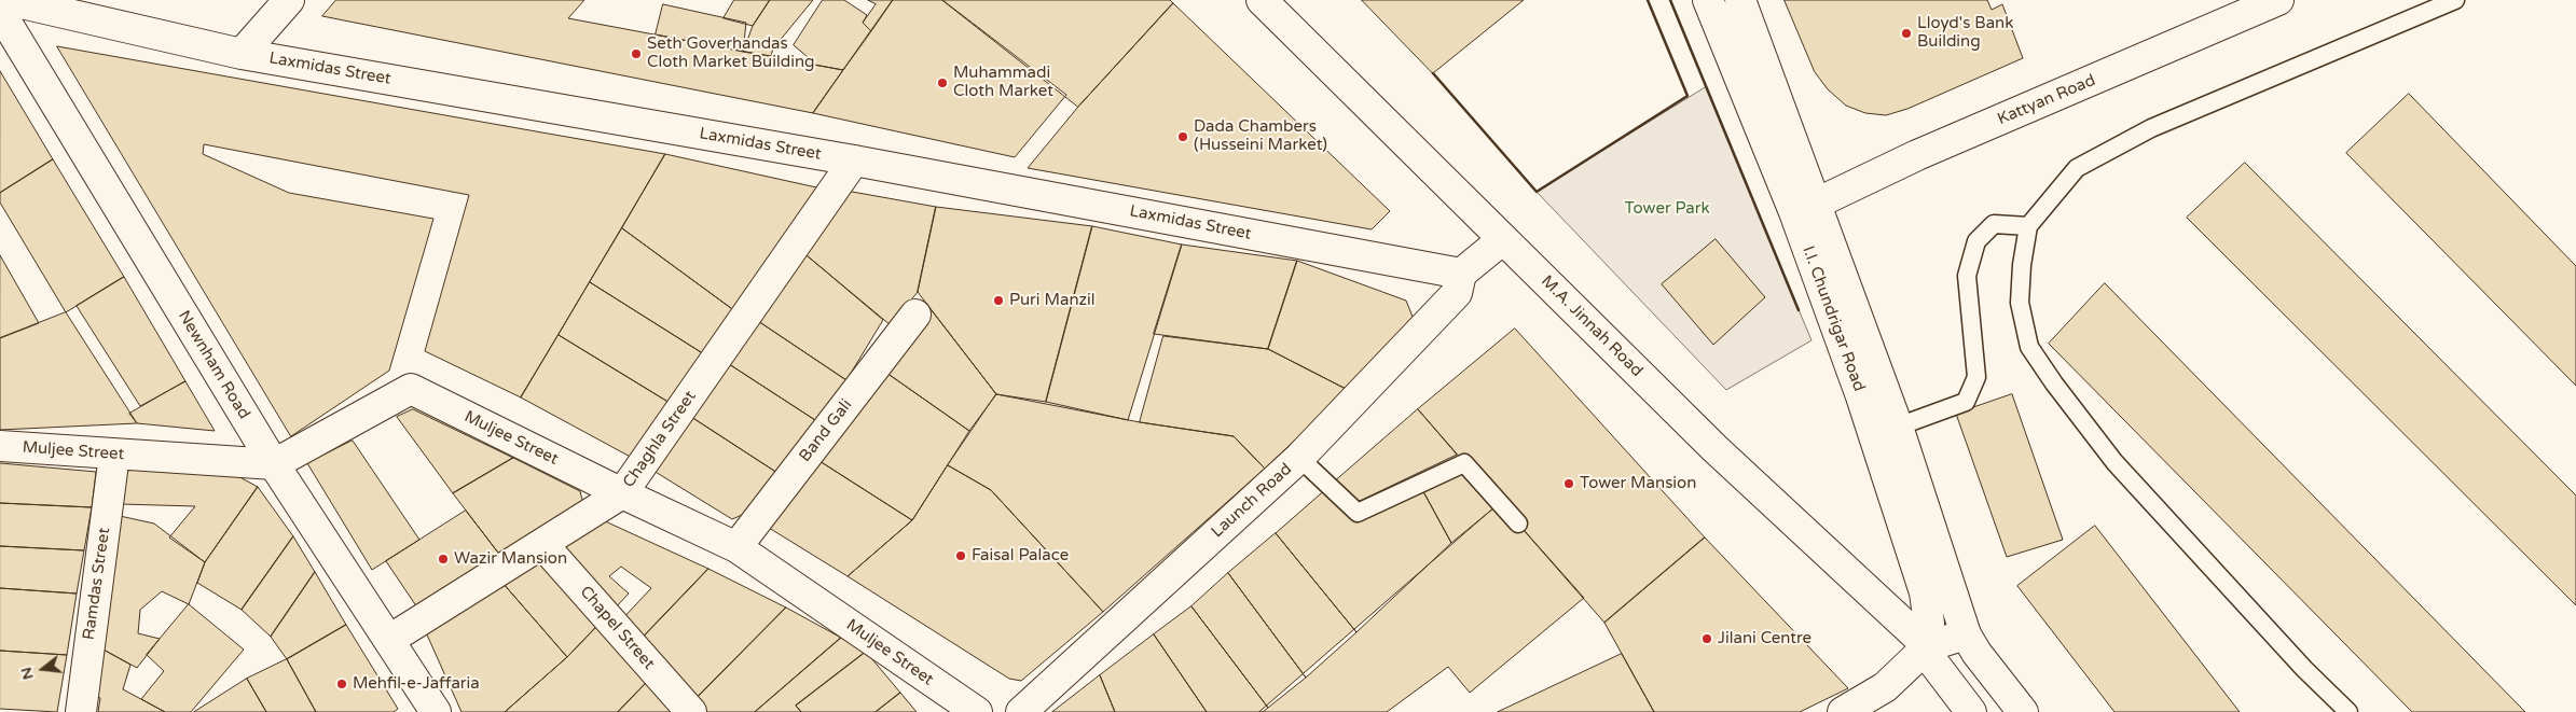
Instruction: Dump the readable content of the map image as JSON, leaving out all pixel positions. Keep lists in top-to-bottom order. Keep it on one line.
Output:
{"streets":{"main road":["Laxmidas Street","Kattyan Road","I.I. Chundrigar Road","M.A. Jinnah Road","Newnham Road","Band Gali","Muljee Street","Chaghla Street","Launch Road","Ramdas Street","Chapel Street"]},"crossings":[["Laxmidas Street","Chaghla Street"],["Laxmidas Street","Launch Road"],["Kattyan Road","I.I. Chundrigar Road"],["I.I. Chundrigar Road","M.A. Jinnah Road"],["Newnham Road","Muljee Street"],["Newnham Road","Chaghla Street"],["Band Gali","Muljee Street"],["Muljee Street","Chaghla Street"],["Muljee Street","Ramdas Street"],["Chaghla Street","Chapel Street"]],"parks":["Tower Park"],"places":["Lloyd's Bank Building","Seth Goverhandas Cloth Market Building","Muhammadi Cloth Market","Dada Chambers (Husseini Market)","Puri Manzil","Tower Mansion","Faisal Palace","Wazir Mansion","Jilani Centre","Mehfil-e-Jaffaria"],"north":"left"}
